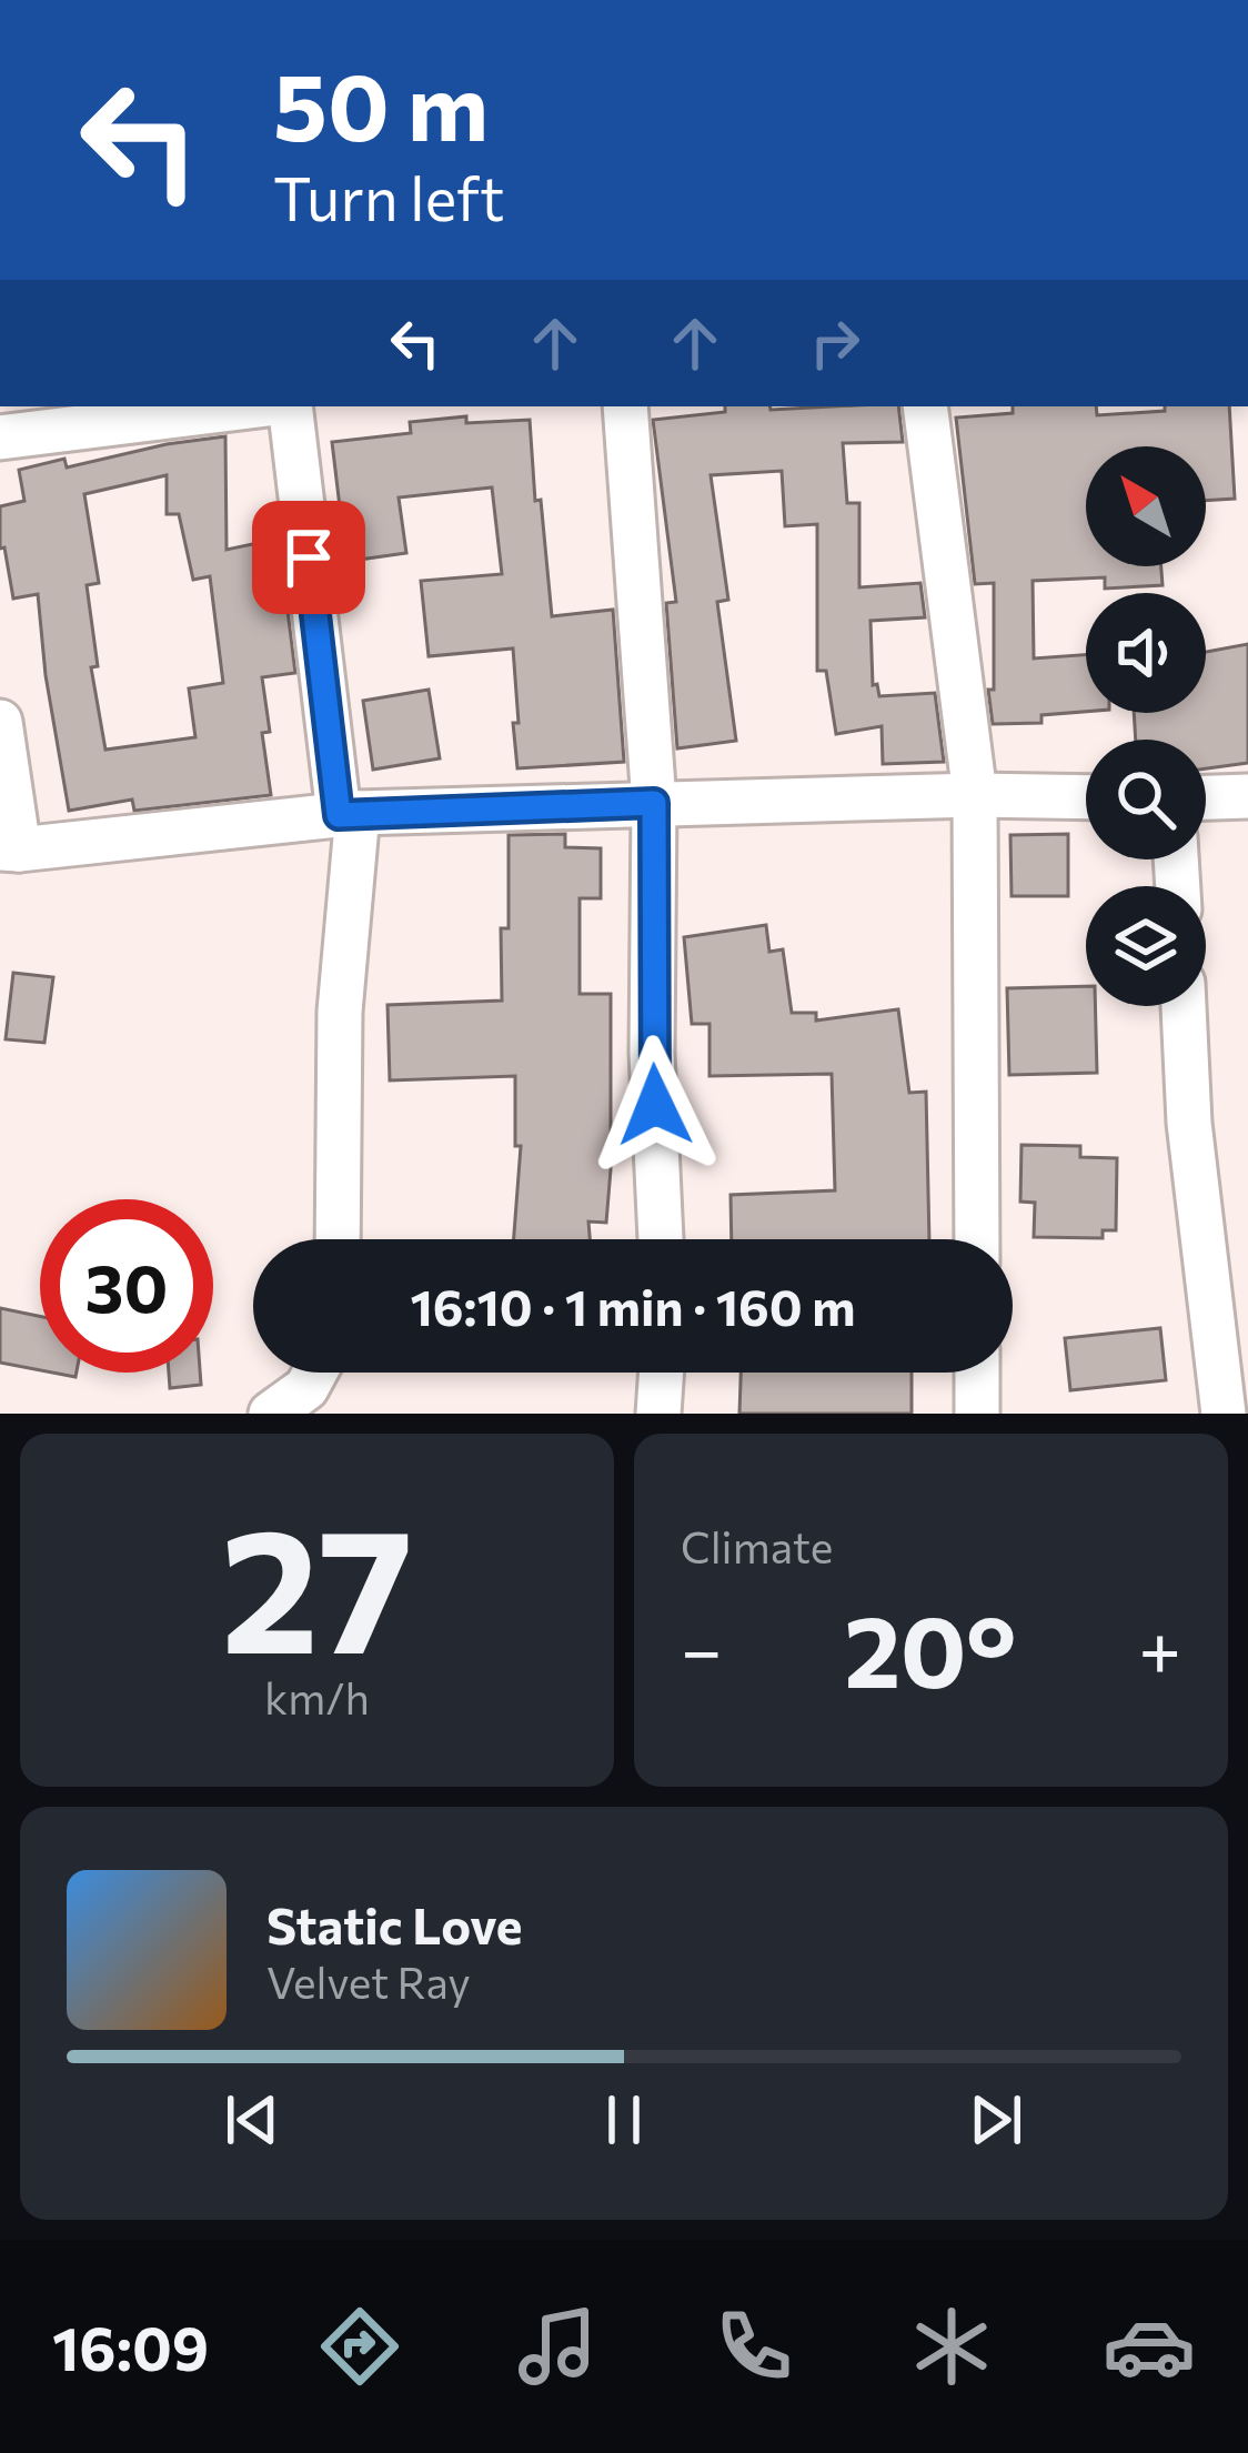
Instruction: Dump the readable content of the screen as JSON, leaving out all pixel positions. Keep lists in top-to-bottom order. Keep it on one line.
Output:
{"north":"top left","page":{"turn":["50 m","Turn left"],"limit":"30","trip":"16:10 · 1 min · 160 m","tile":[["27","km/h"],"Climate"],"heat":["−","20°","+"],"song":["Static Love","Velvet Ray"],"tabs":"16:09"}}
